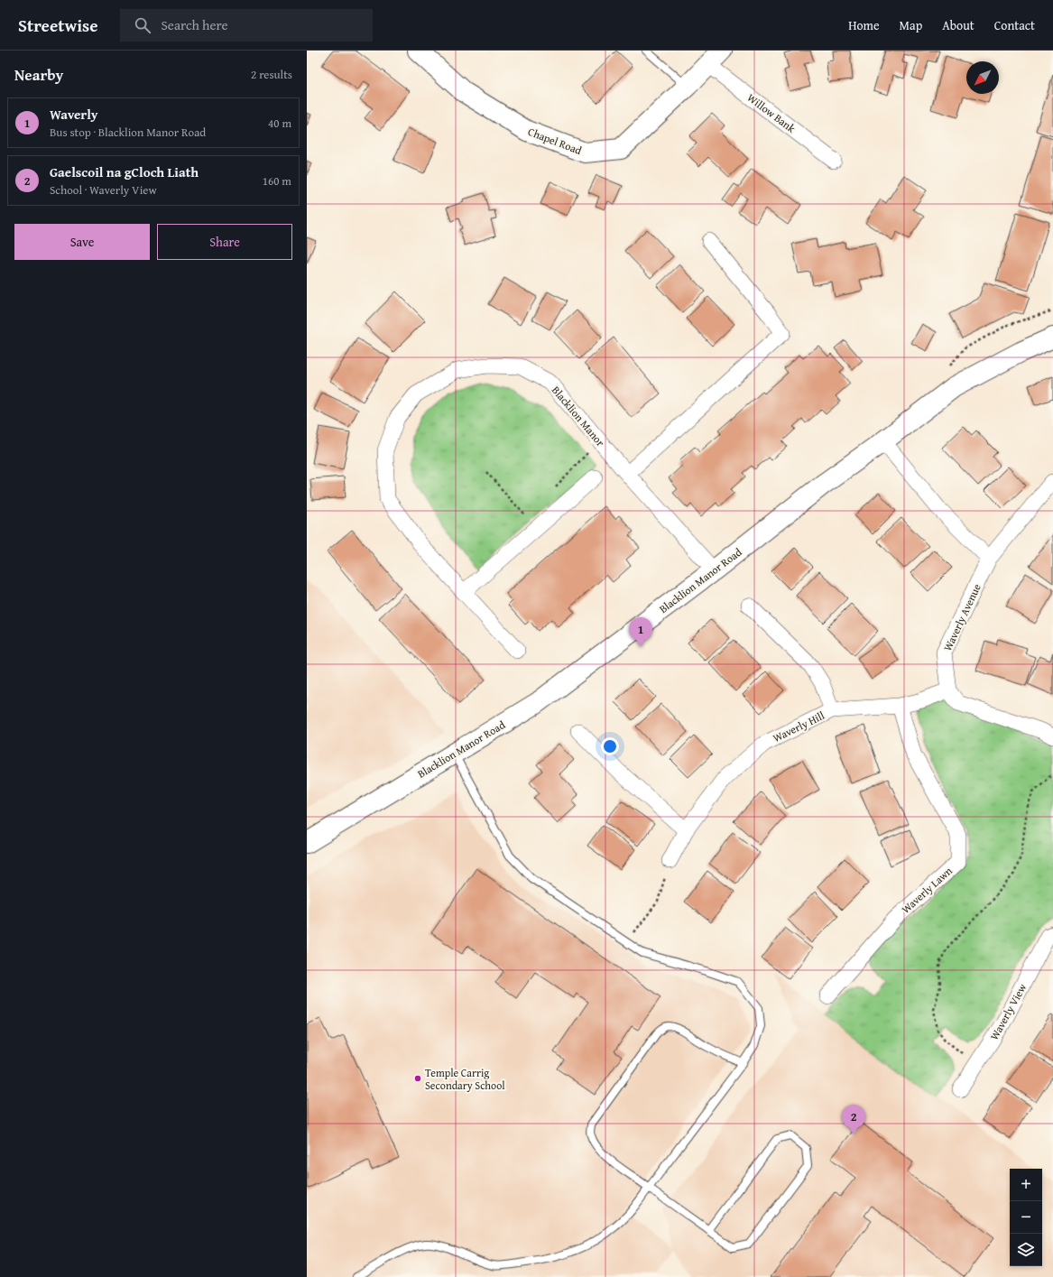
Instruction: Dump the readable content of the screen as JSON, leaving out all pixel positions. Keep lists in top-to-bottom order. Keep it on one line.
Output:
{"streets":{"street":["Willow Bank","Chapel Road","Blacklion Manor","Blacklion Manor Road","Waverly Avenue","Waverly Hill","Waverly Lawn","Waverly View"]},"crossings":[["Willow Bank","Chapel Road"],["Blacklion Manor","Blacklion Manor Road"],["Waverly Avenue","Waverly Hill"],["Waverly Hill","Waverly Lawn"]],"places":["Temple Carrig Secondary School"],"north":"bottom left","page":{"header":"Streetwise","search":"Search here","nav":["Home","Map","About","Contact"],"heading":["Nearby","2 results"],"list":[{"mark":"1","name":"Waverly","note":"Bus stop · Blacklion Manor Road","value":"40 m"},{"mark":"2","name":"Gaelscoil na gCloch Liath","note":"School · Waverly View","value":"160 m"}],"buttons":["Save","Share"],"pins":["1","2"],"map_buttons":["+","−"]}}
